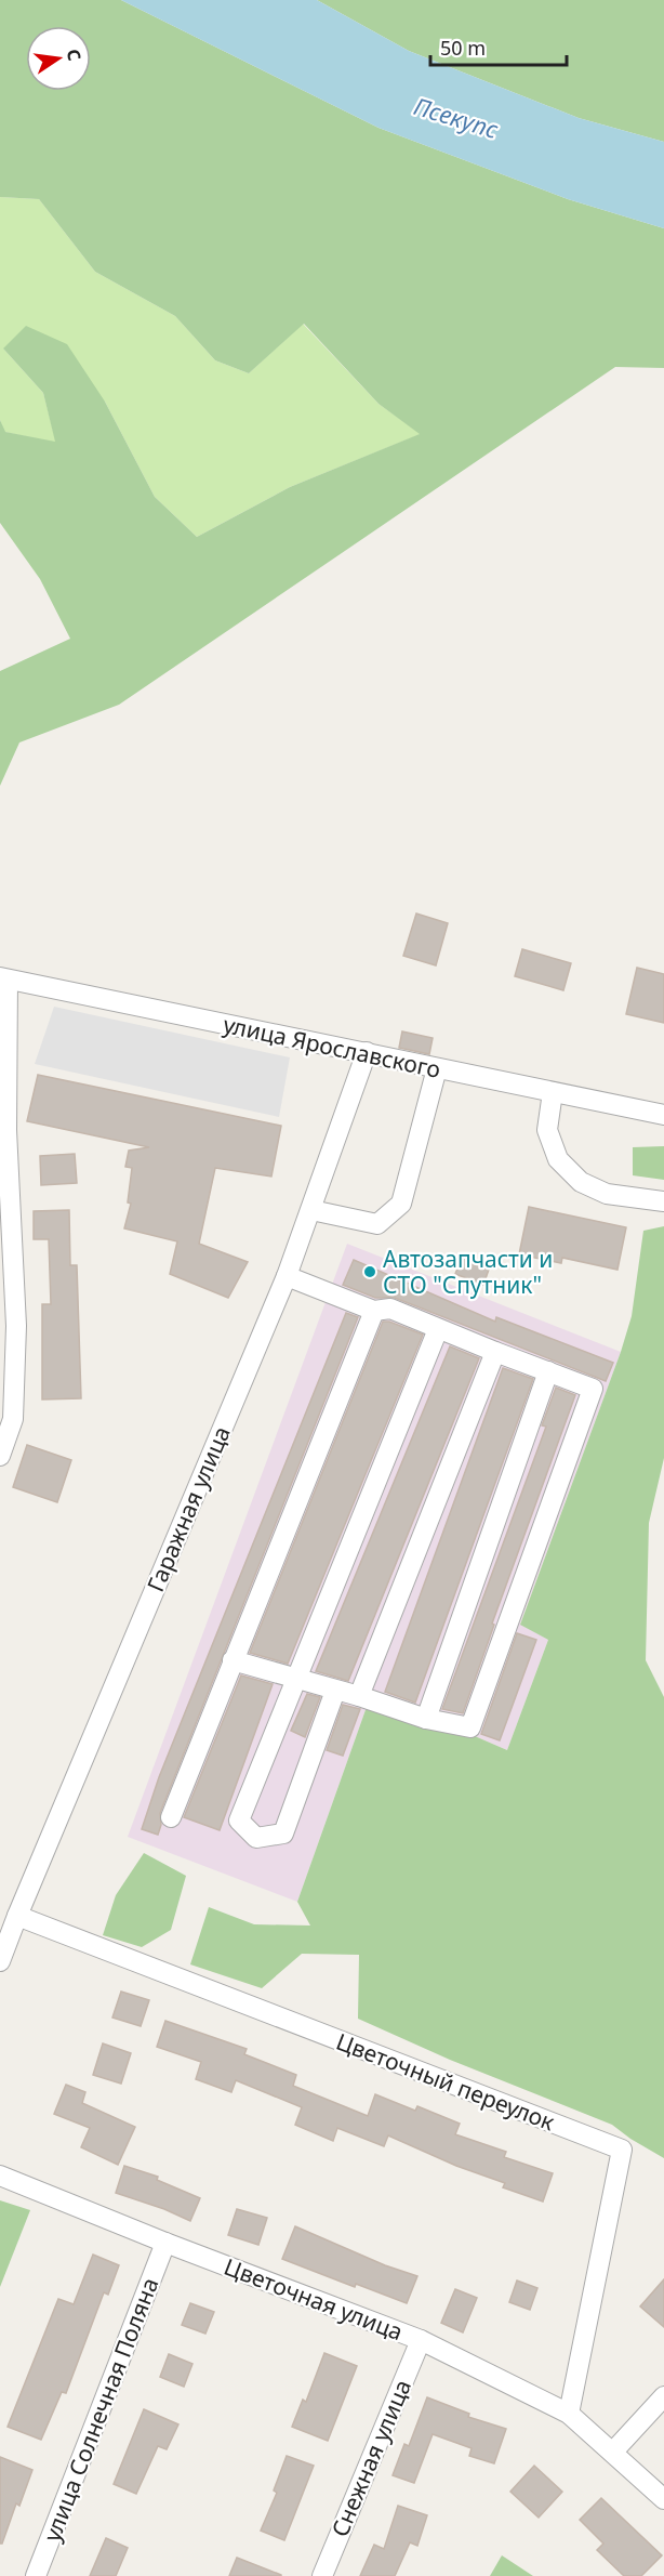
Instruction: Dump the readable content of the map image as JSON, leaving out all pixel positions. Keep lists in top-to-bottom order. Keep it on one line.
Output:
{"streets":{"street":["улица Ярославского","Гаражная улица","Цветочный переулок","Цветочная улица","улица Солнечная Поляна","Снежная улица"]},"crossings":[["улица Ярославского","Гаражная улица"],["Гаражная улица","Цветочный переулок"],["Цветочный переулок","Цветочная улица"],["Цветочная улица","улица Солнечная Поляна"],["Цветочная улица","Снежная улица"]],"water":["Псекупс"],"places":["Автозапчасти и СТО \"Спутник\""],"scale_bar":"50 m","north":"right"}
